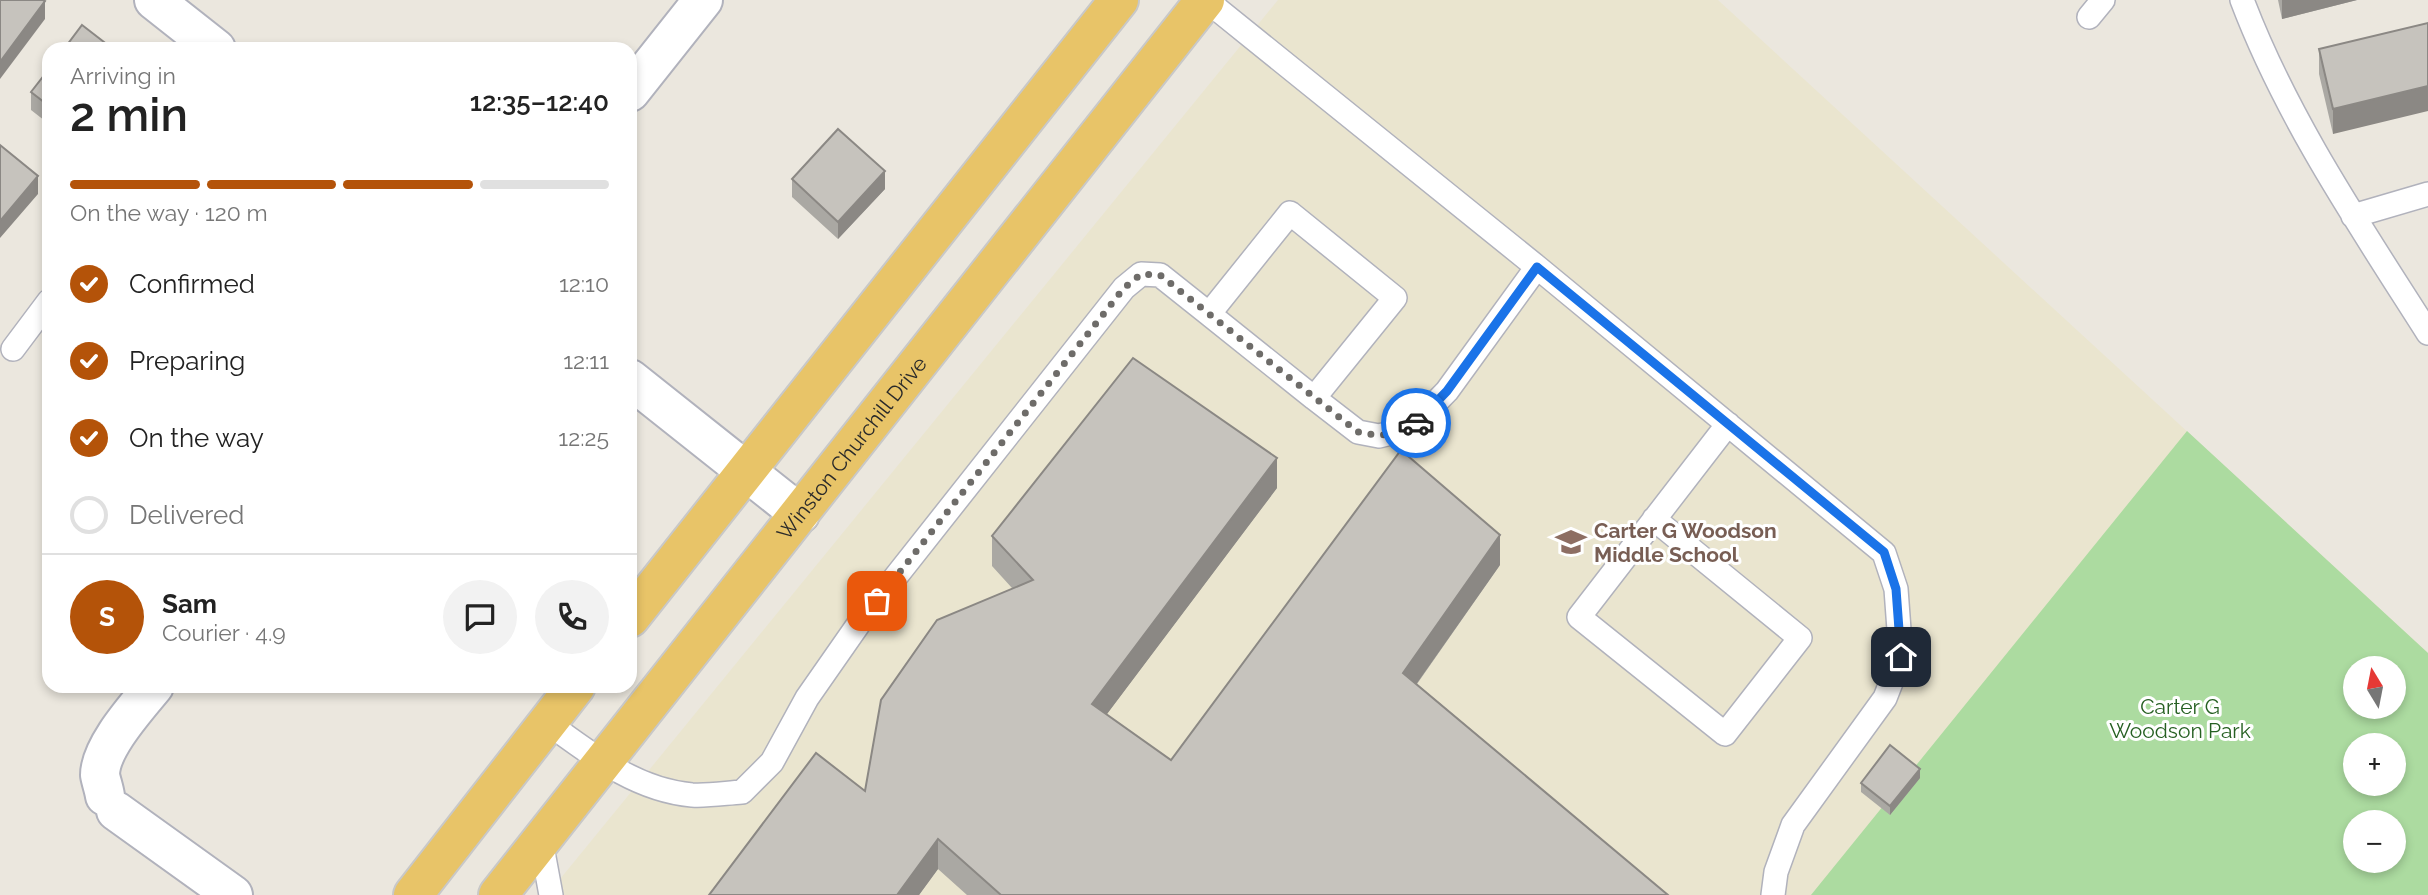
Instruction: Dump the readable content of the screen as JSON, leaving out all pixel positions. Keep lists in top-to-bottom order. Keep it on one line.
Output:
{"streets":{"highway":["Winston Churchill Drive"]},"parks":["Carter G Woodson Park"],"places":{"school or university":["Carter G Woodson Middle School"]},"north":"top","page":{"heading":["2 min","Arriving in","12:35–12:40"],"panel":["Sam","Courier · 4.9"],"bar":"On the way · 120 m","list":[["Confirmed","12:10"],["Preparing","12:11"],["On the way","12:25"],"Delivered"],"round":"S","map_buttons":["+","−"]}}
